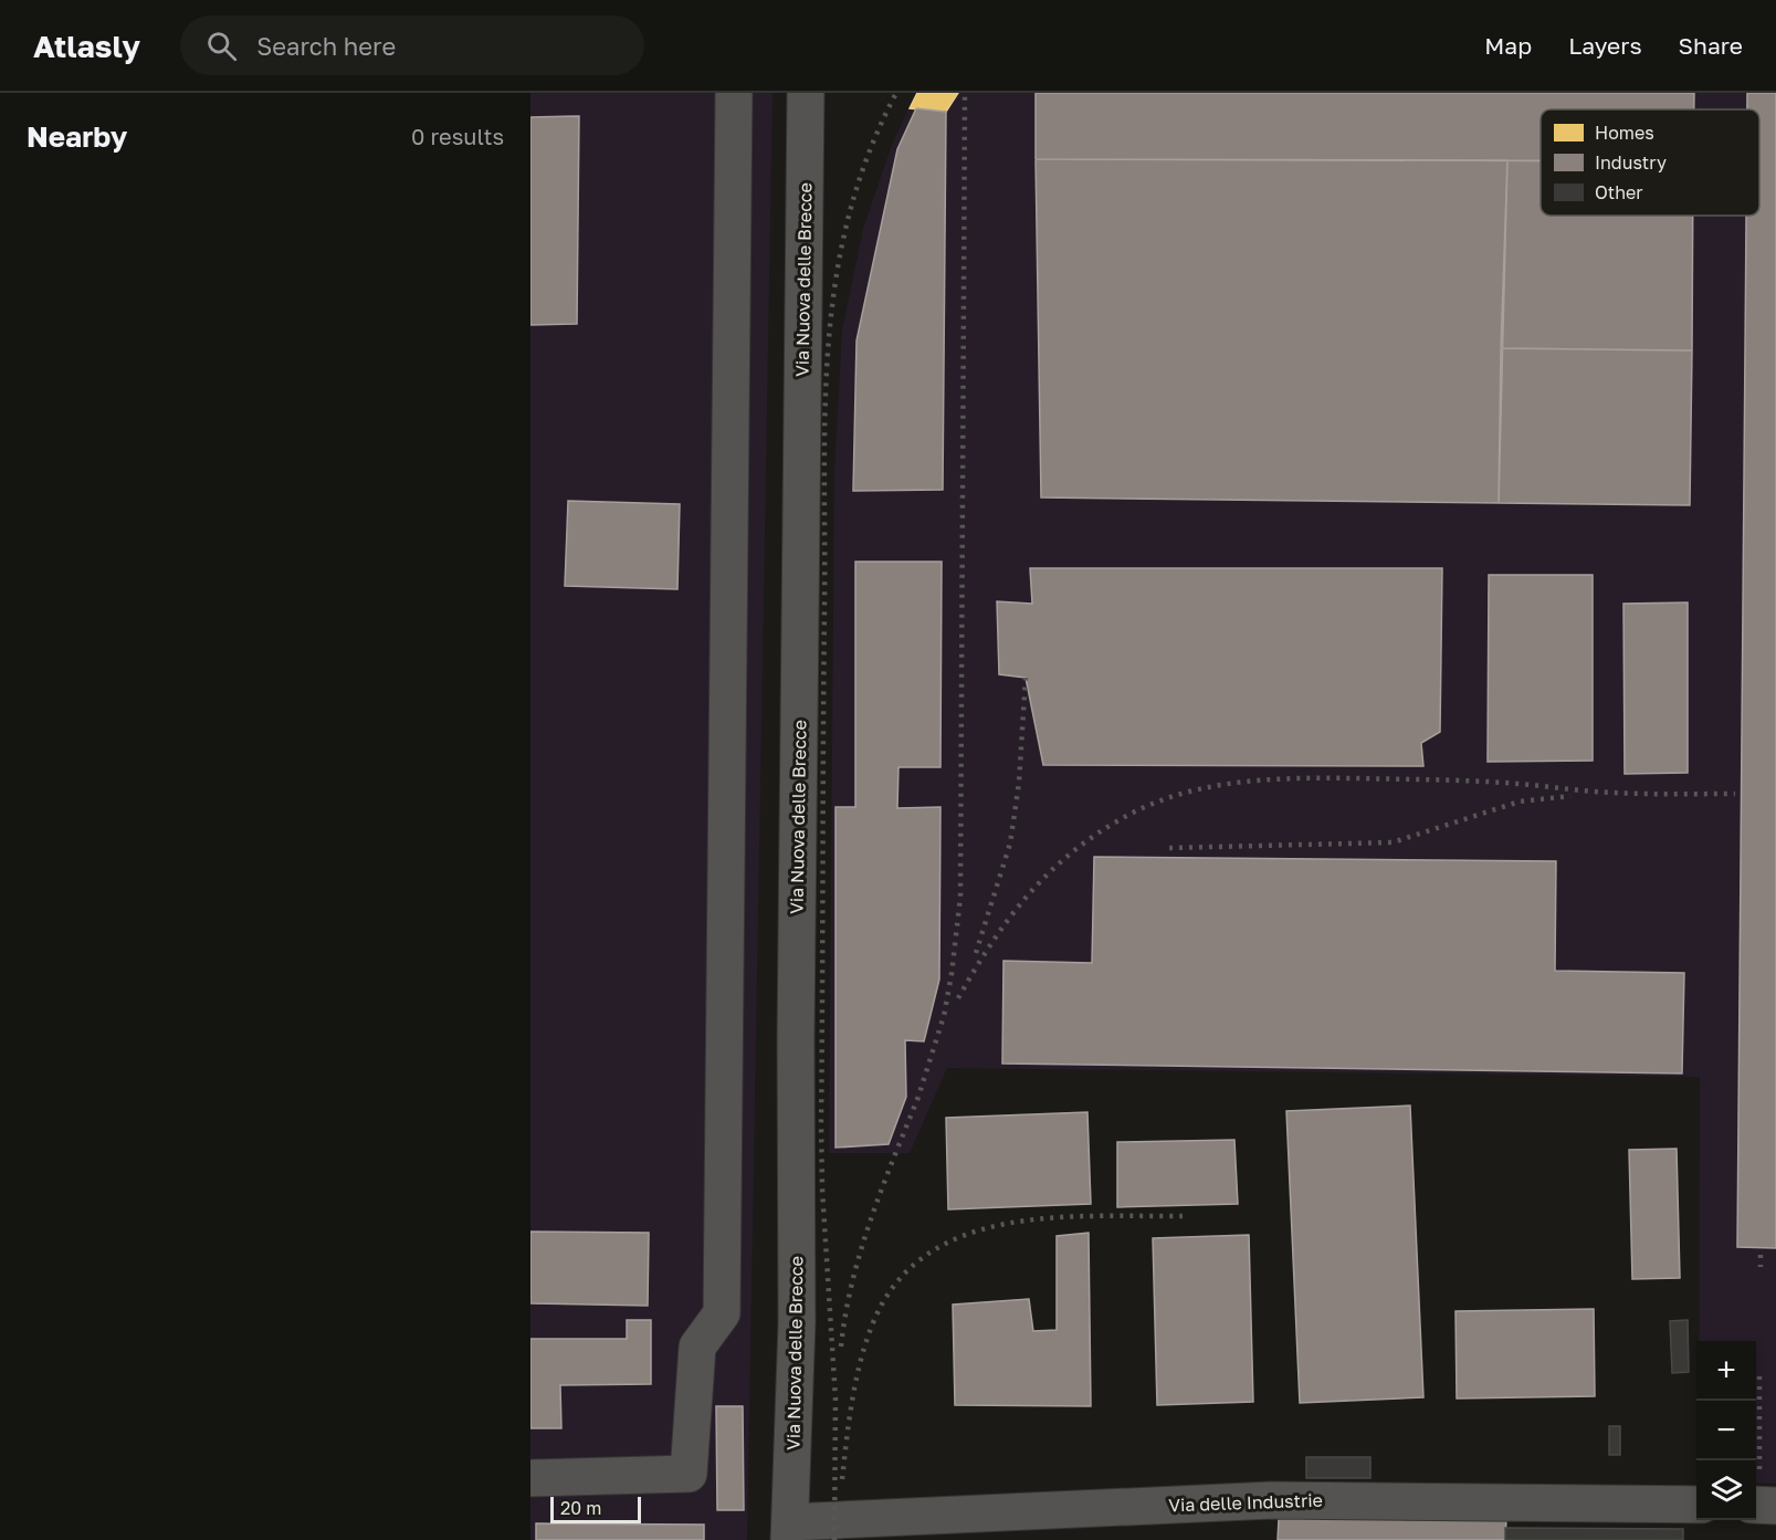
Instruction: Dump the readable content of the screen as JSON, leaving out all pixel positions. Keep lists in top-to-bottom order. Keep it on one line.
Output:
{"streets":{"street":["Via Nuova delle Brecce","Via delle Industrie"]},"crossings":[["Via Nuova delle Brecce","Via delle Industrie"]],"legend":["Homes","Industry","Other"],"scale_bar":"20 m","page":{"header":"Atlasly","search":"Search here","nav":["Map","Layers","Share"],"heading":["Nearby","0 results"],"map_buttons":["+","−"],"scale":"20 m"}}
